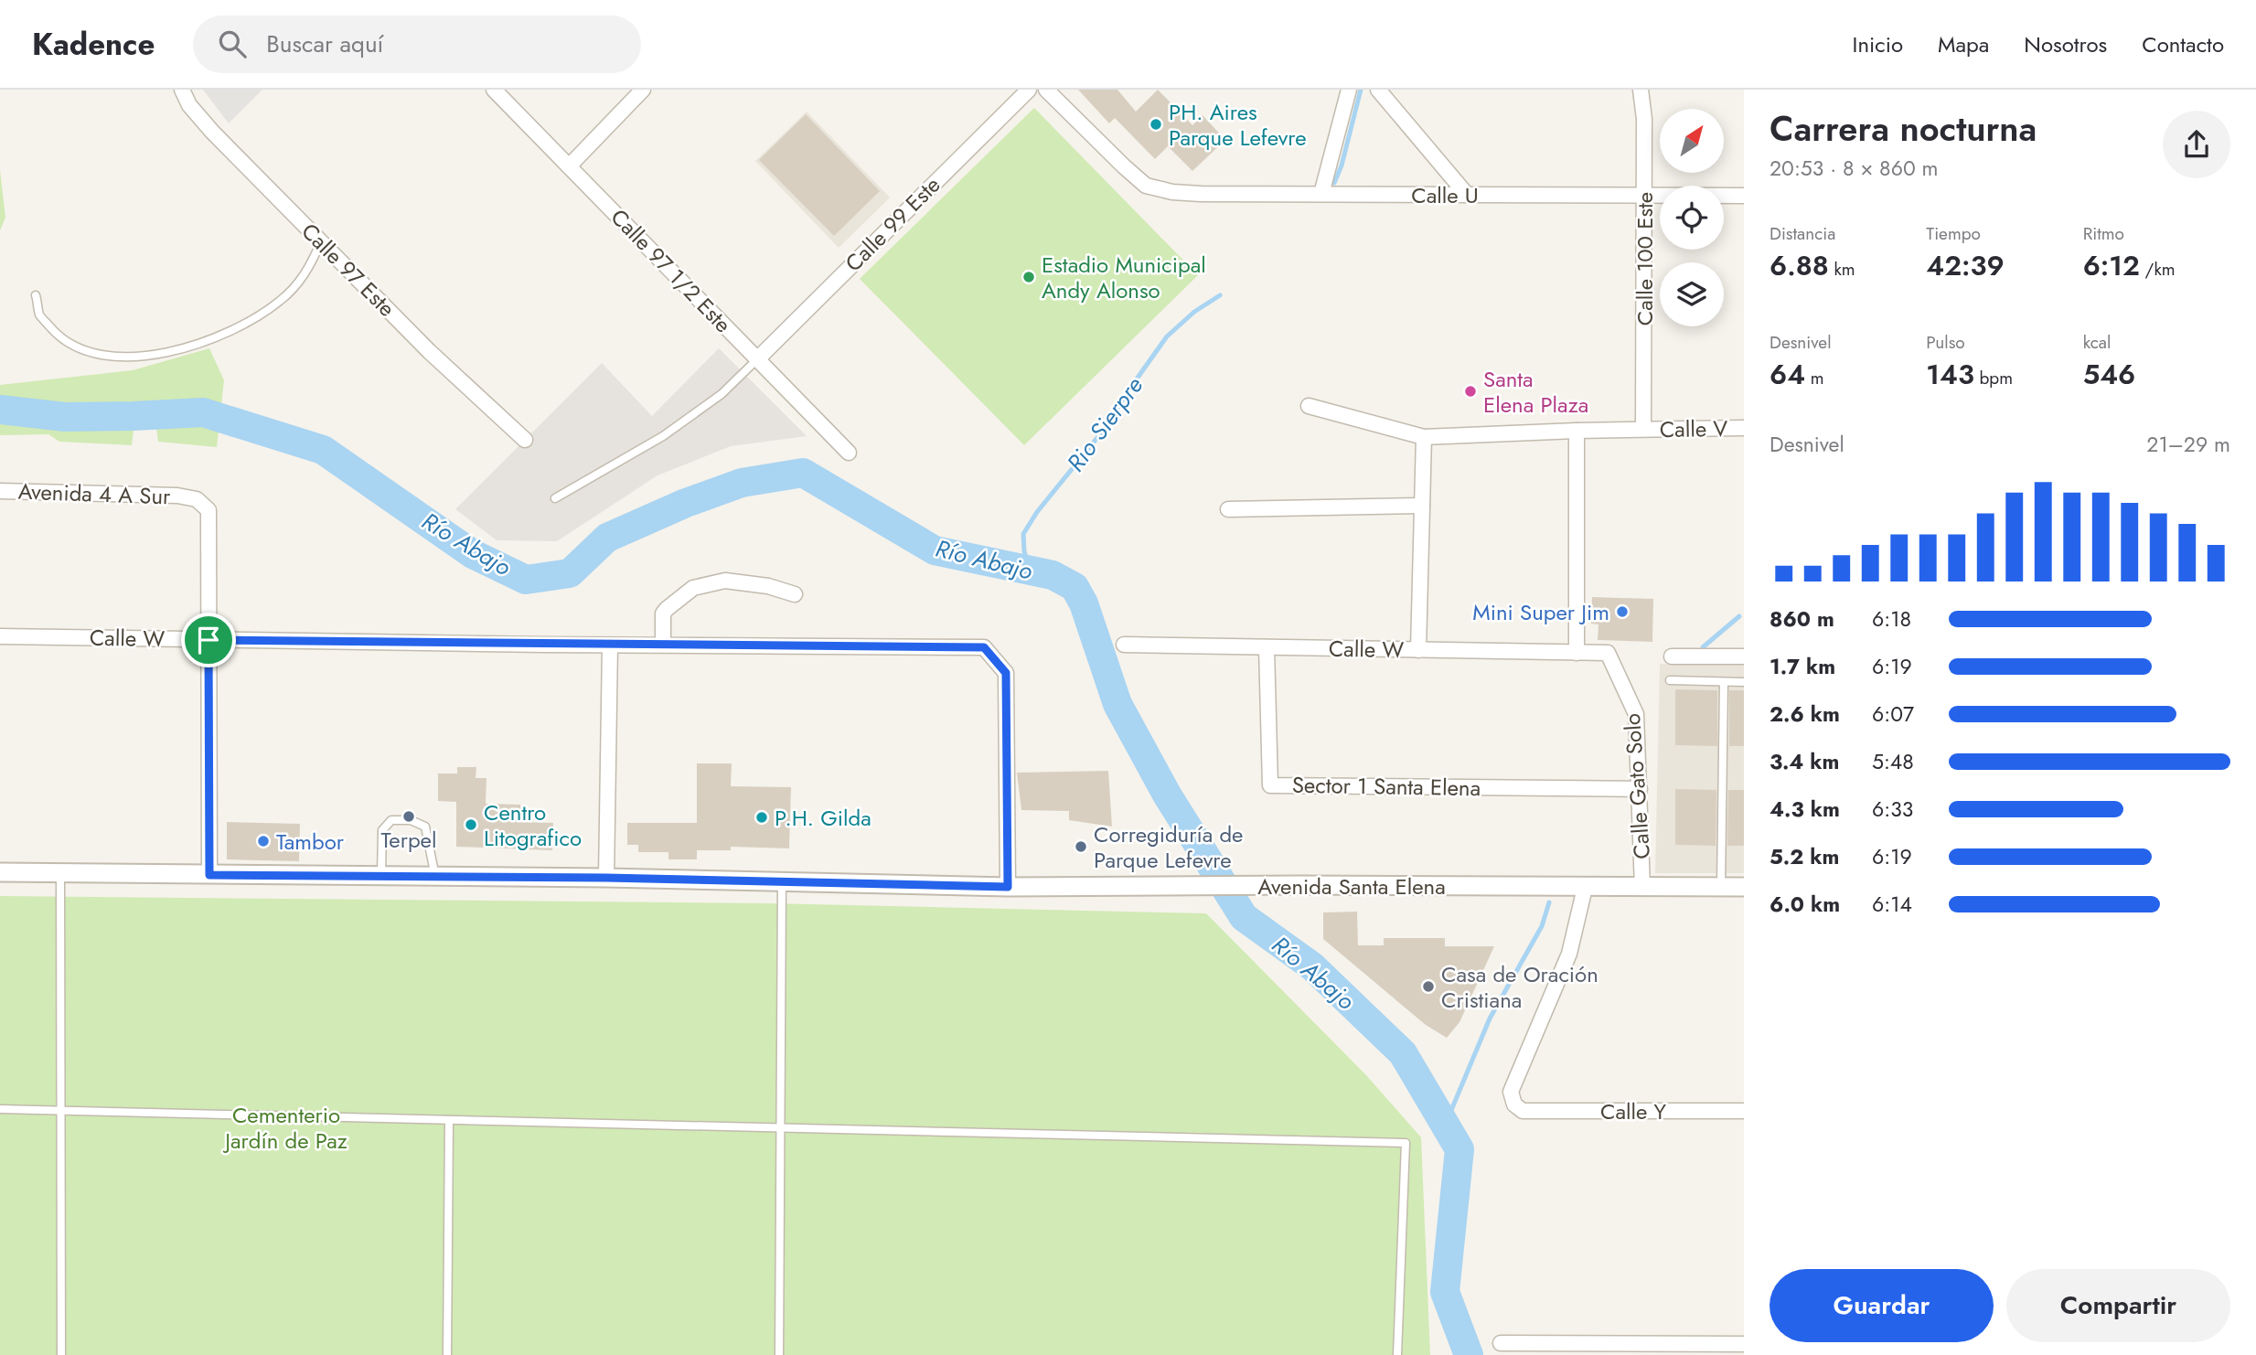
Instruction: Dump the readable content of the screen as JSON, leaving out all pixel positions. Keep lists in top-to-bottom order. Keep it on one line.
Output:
{"streets":{"street":["Calle U","Calle 99 Este","Calle 100 Este","Calle 97 Este","Calle 97 1/2 Este","Calle V","Avenida 4 A Sur","Calle W","Sector 1 Santa Elena","Calle Gato Solo","Avenida Santa Elena","Calle Y"]},"crossings":[["Calle U","Calle 100 Este"],["Calle 99 Este","Calle 97 1/2 Este"],["Calle 100 Este","Calle V"],["Avenida 4 A Sur","Calle W"],["Avenida 4 A Sur","Avenida Santa Elena"],["Calle W","Sector 1 Santa Elena"],["Calle W","Calle Gato Solo"],["Calle W","Avenida Santa Elena"],["Sector 1 Santa Elena","Calle Gato Solo"],["Calle Gato Solo","Avenida Santa Elena"],["Avenida Santa Elena","Calle Y"]],"water":["Rio Sierpre","Río Abajo"],"parks":["Cementerio Jardín de Paz"],"places":["PH. Aires Parque Lefevre","Estadio Municipal Andy Alonso","Santa Elena Plaza","Mini Super Jim","Terpel","P.H. Gilda","Centro Litografico","Tambor","Corregiduría de Parque Lefevre","Casa de Oración Cristiana"],"north":"top right","page":{"header":"Kadence","search":"Buscar aquí","nav":["Inicio","Mapa","Nosotros","Contacto"],"heading":["Carrera nocturna","20:53 · 8 × 860 m"],"stats":[["Distancia","6.88 km"],["Tiempo","42:39"],["Ritmo","6:12 /km"],["Desnivel","64 m"],["Pulso","143 bpm"],["kcal","546"]],"chart":["Desnivel","21–29 m"],"list":[{"name":"860 m","note":"6:18"},{"name":"1.7 km","note":"6:19"},{"name":"2.6 km","note":"6:07"},{"name":"3.4 km","note":"5:48"},{"name":"4.3 km","note":"6:33"},{"name":"5.2 km","note":"6:19"},{"name":"6.0 km","note":"6:14"}],"buttons":["Guardar","Compartir"]}}
